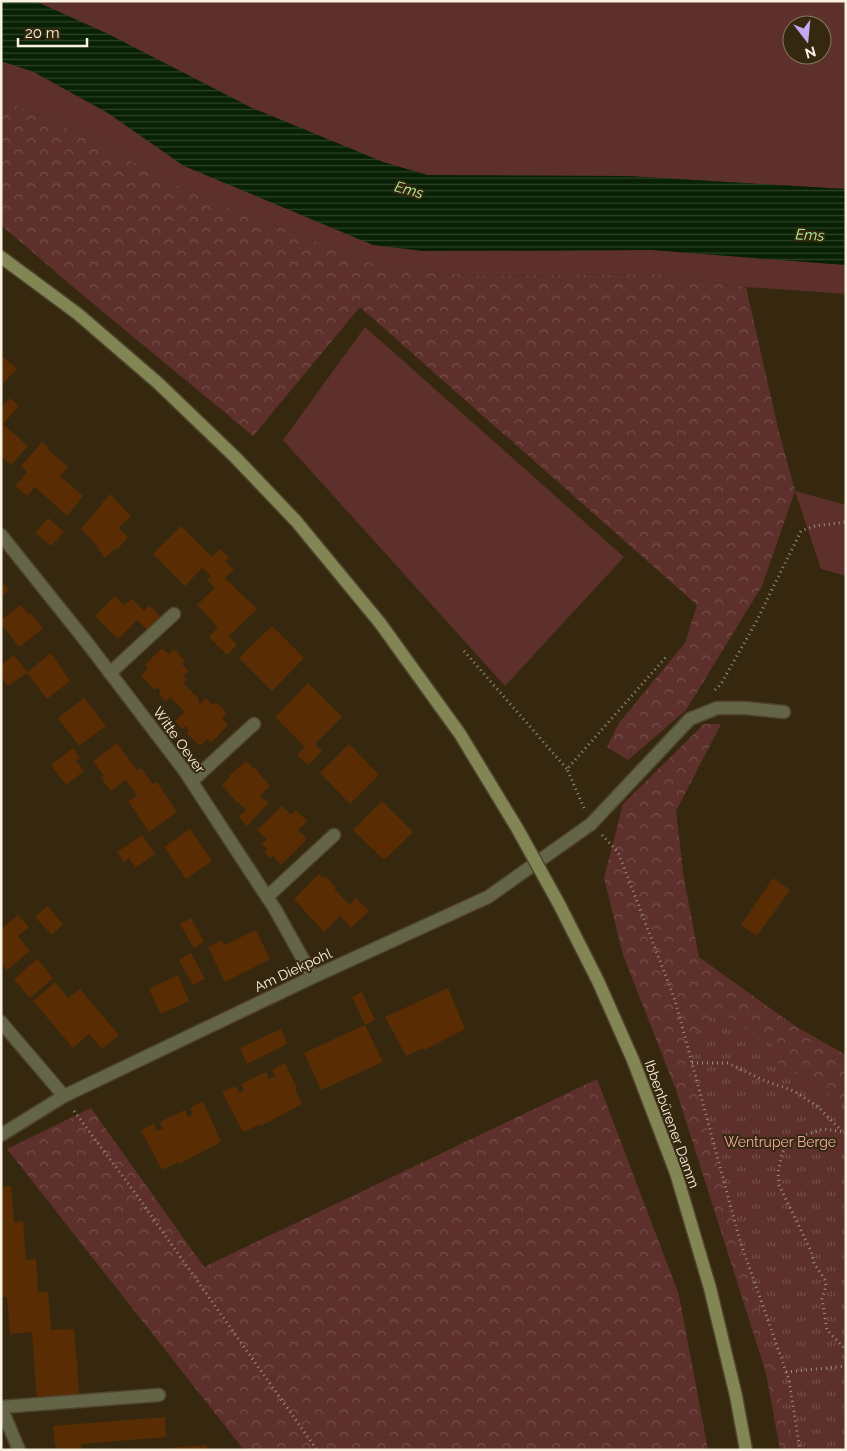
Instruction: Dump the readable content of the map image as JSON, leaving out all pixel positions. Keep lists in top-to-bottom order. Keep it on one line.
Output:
{"streets":{"main road":["Ibbenbürener Damm"],"street":["Witte Oever","Am Diekpohl"]},"crossings":[["Witte Oever","Am Diekpohl"]],"water":["Ems"],"parks":["Wentruper Berge"],"scale_bar":"20 m","north":"bottom"}
